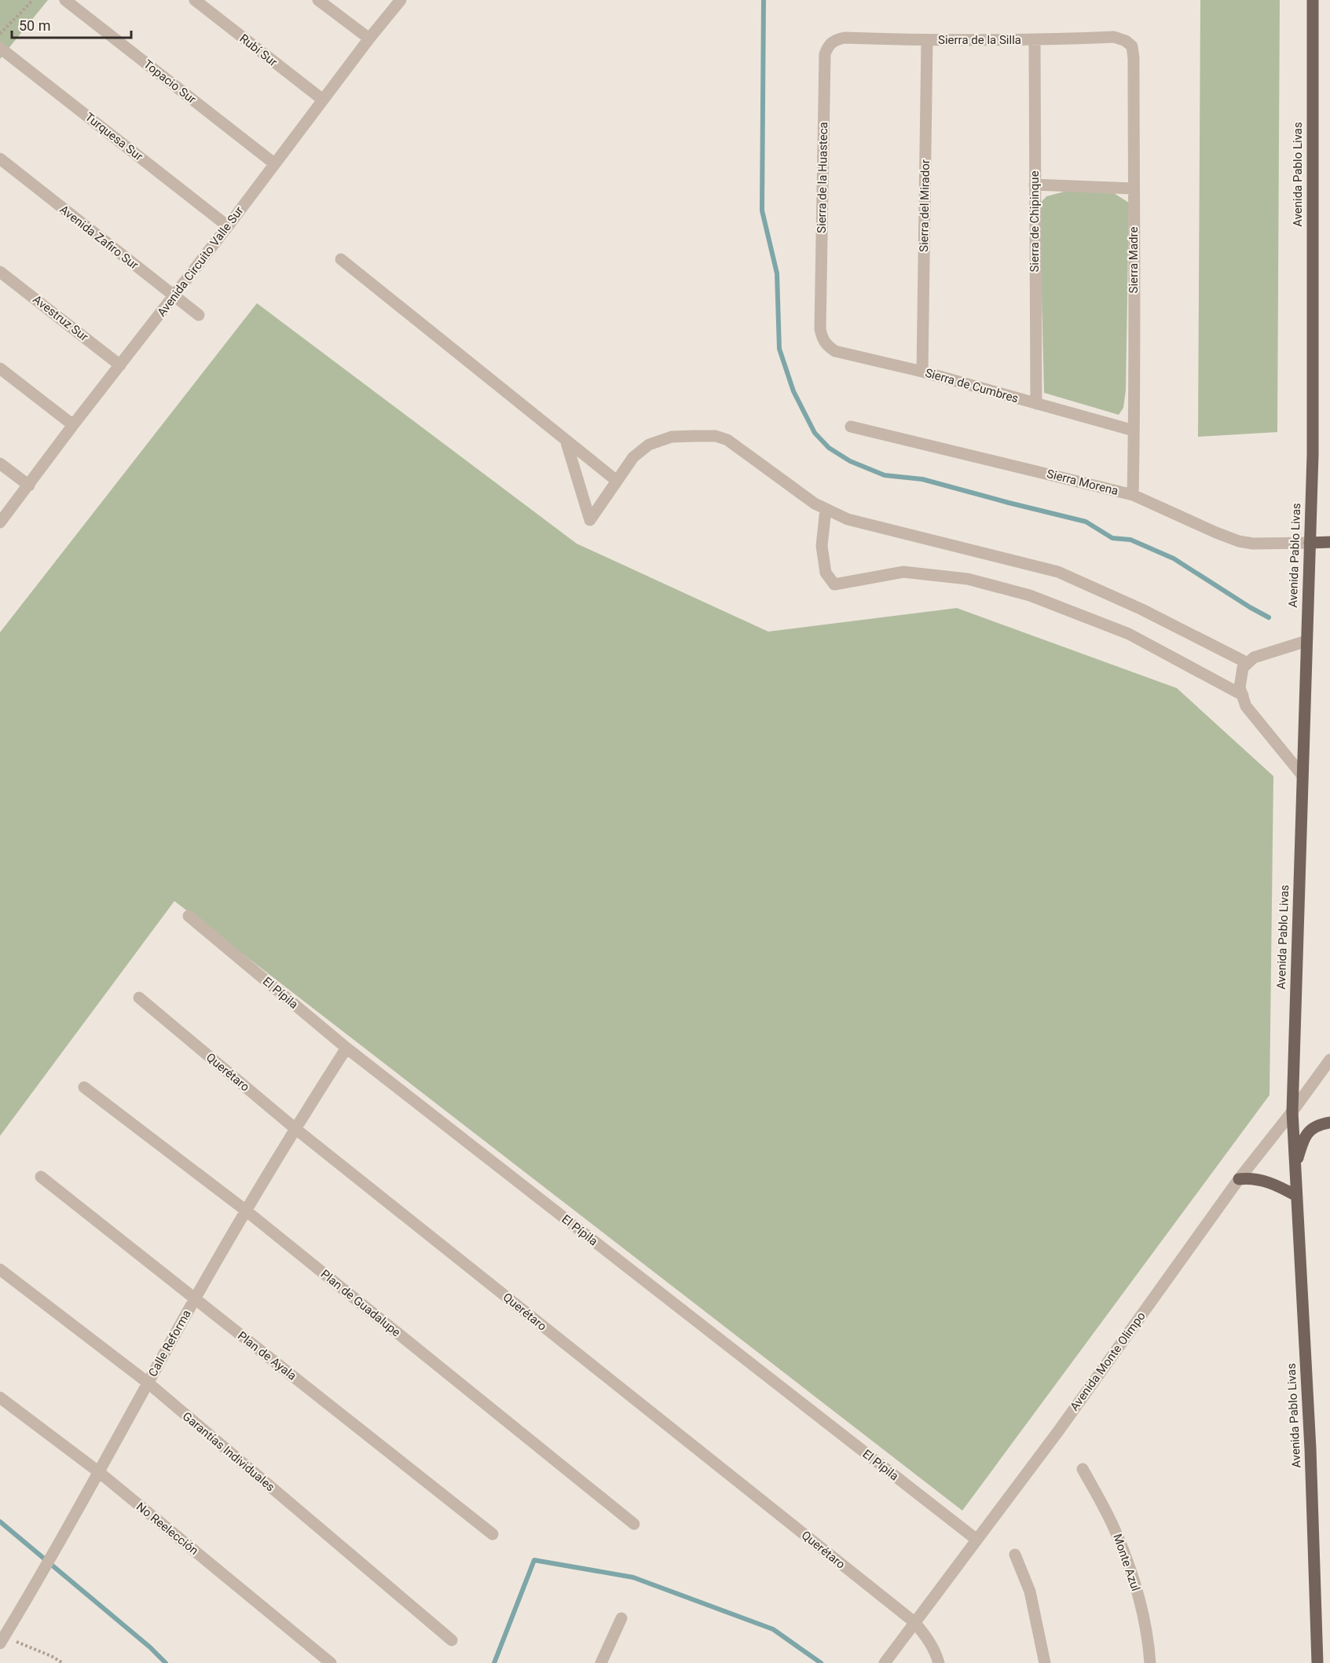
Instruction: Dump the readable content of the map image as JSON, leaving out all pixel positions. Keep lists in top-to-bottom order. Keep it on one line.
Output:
{"streets":{"main road":["Avenida Pablo Livas"],"street":["Sierra de la Silla","Rubí Sur","Topacio Sur","Turquesa Sur","Sierra de la Huasteca","Sierra del Mirador","Sierra de Chipinque","Avenida Zafiro Sur","Sierra Madre","Avenida Circuito Valle Sur","Avestruz Sur","Sierra de Cumbres","Sierra Morena","El Pípila","Querétaro","Plan de Guadalupe","Calle Reforma","Plan de Ayala","Avenida Monte Olimpo","Garantías Individuales","No Reelección","Monte Azul"]},"crossings":[["Sierra de la Silla","Sierra de la Huasteca"],["Sierra de la Silla","Sierra del Mirador"],["Sierra de la Silla","Sierra de Chipinque"],["Sierra de la Silla","Sierra Madre"],["Rubí Sur","Avenida Circuito Valle Sur"],["Topacio Sur","Avenida Circuito Valle Sur"],["Turquesa Sur","Avenida Circuito Valle Sur"],["Avenida Pablo Livas","Sierra Morena"],["Avenida Pablo Livas","Avenida Monte Olimpo"],["Sierra de la Huasteca","Sierra de Cumbres"],["Sierra del Mirador","Sierra de Cumbres"],["Sierra de Chipinque","Sierra de Cumbres"],["Avenida Zafiro Sur","Avenida Circuito Valle Sur"],["Sierra Madre","Sierra de Cumbres"],["Sierra Madre","Sierra Morena"],["Avenida Circuito Valle Sur","Avestruz Sur"],["El Pípila","Calle Reforma"],["El Pípila","Avenida Monte Olimpo"],["Querétaro","Calle Reforma"],["Querétaro","Avenida Monte Olimpo"],["Plan de Guadalupe","Calle Reforma"],["Calle Reforma","Plan de Ayala"],["Calle Reforma","Garantías Individuales"],["Calle Reforma","No Reelección"]],"scale_bar":"50 m"}
